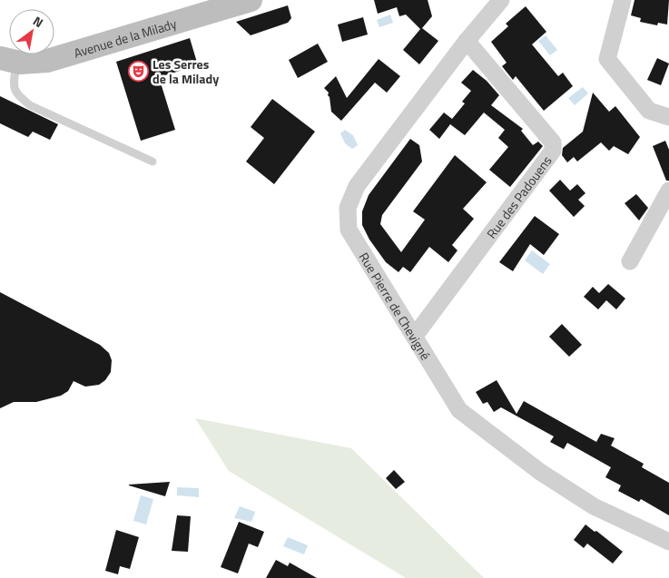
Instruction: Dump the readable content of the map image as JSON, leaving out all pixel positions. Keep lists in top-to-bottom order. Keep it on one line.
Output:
{"streets":{"main road":["Avenue de la Milady"],"street":["Rue des Padouens","Rue Pierre de Chevigné"]},"crossings":[["Rue des Padouens","Rue Pierre de Chevigné"]],"places":{"theatre":["Les Serres de la Milady"]},"north":"top right"}
